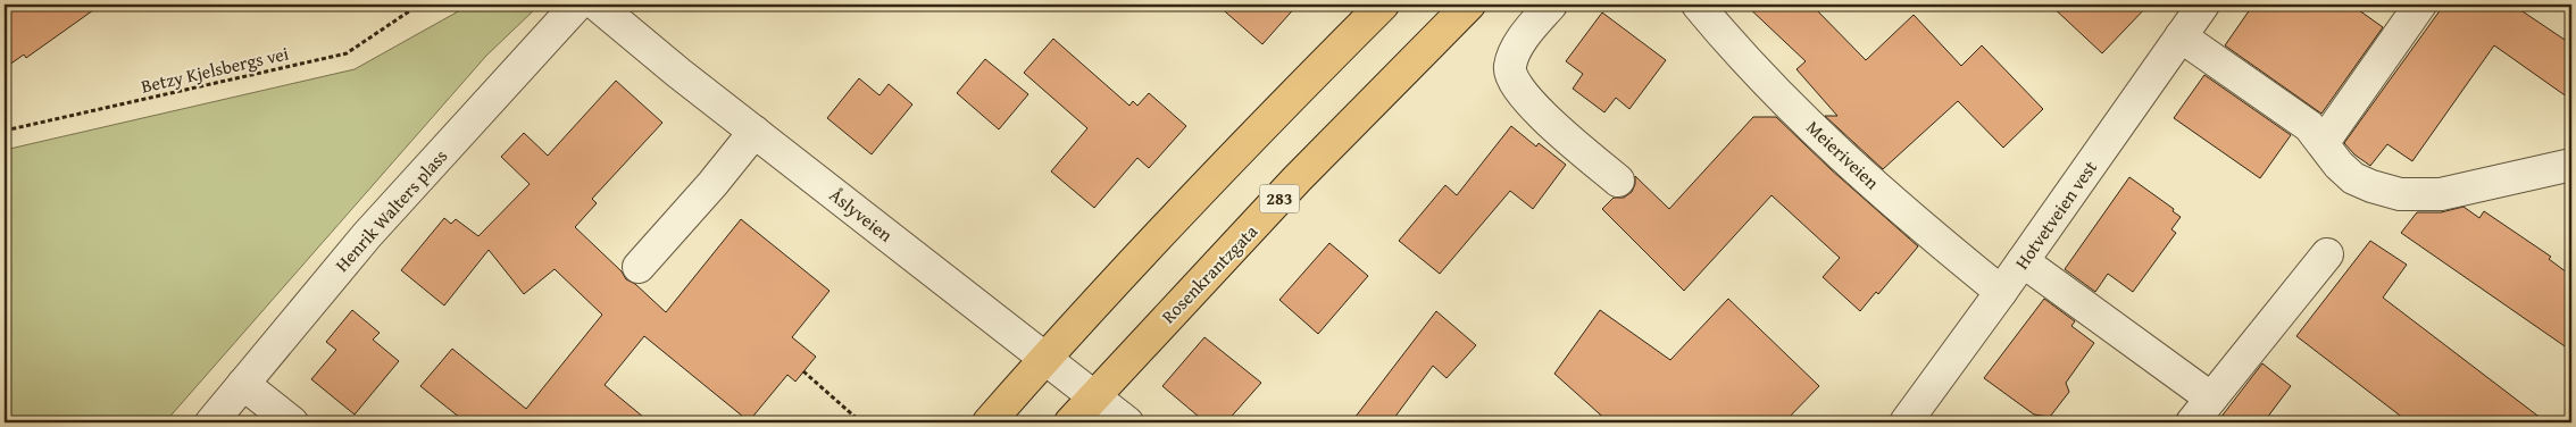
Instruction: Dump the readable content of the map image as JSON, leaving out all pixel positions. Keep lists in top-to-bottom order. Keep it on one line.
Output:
{"streets":{"main road":["283","Rosenkrantzgata"],"street":["Meieriveien","Henrik Walters plass","Åslyveien","Hotvetveien vest"],"path":["Betzy Kjelsbergs vei"]},"crossings":[["Meieriveien","Hotvetveien vest"],["Åslyveien","Rosenkrantzgata"]]}
